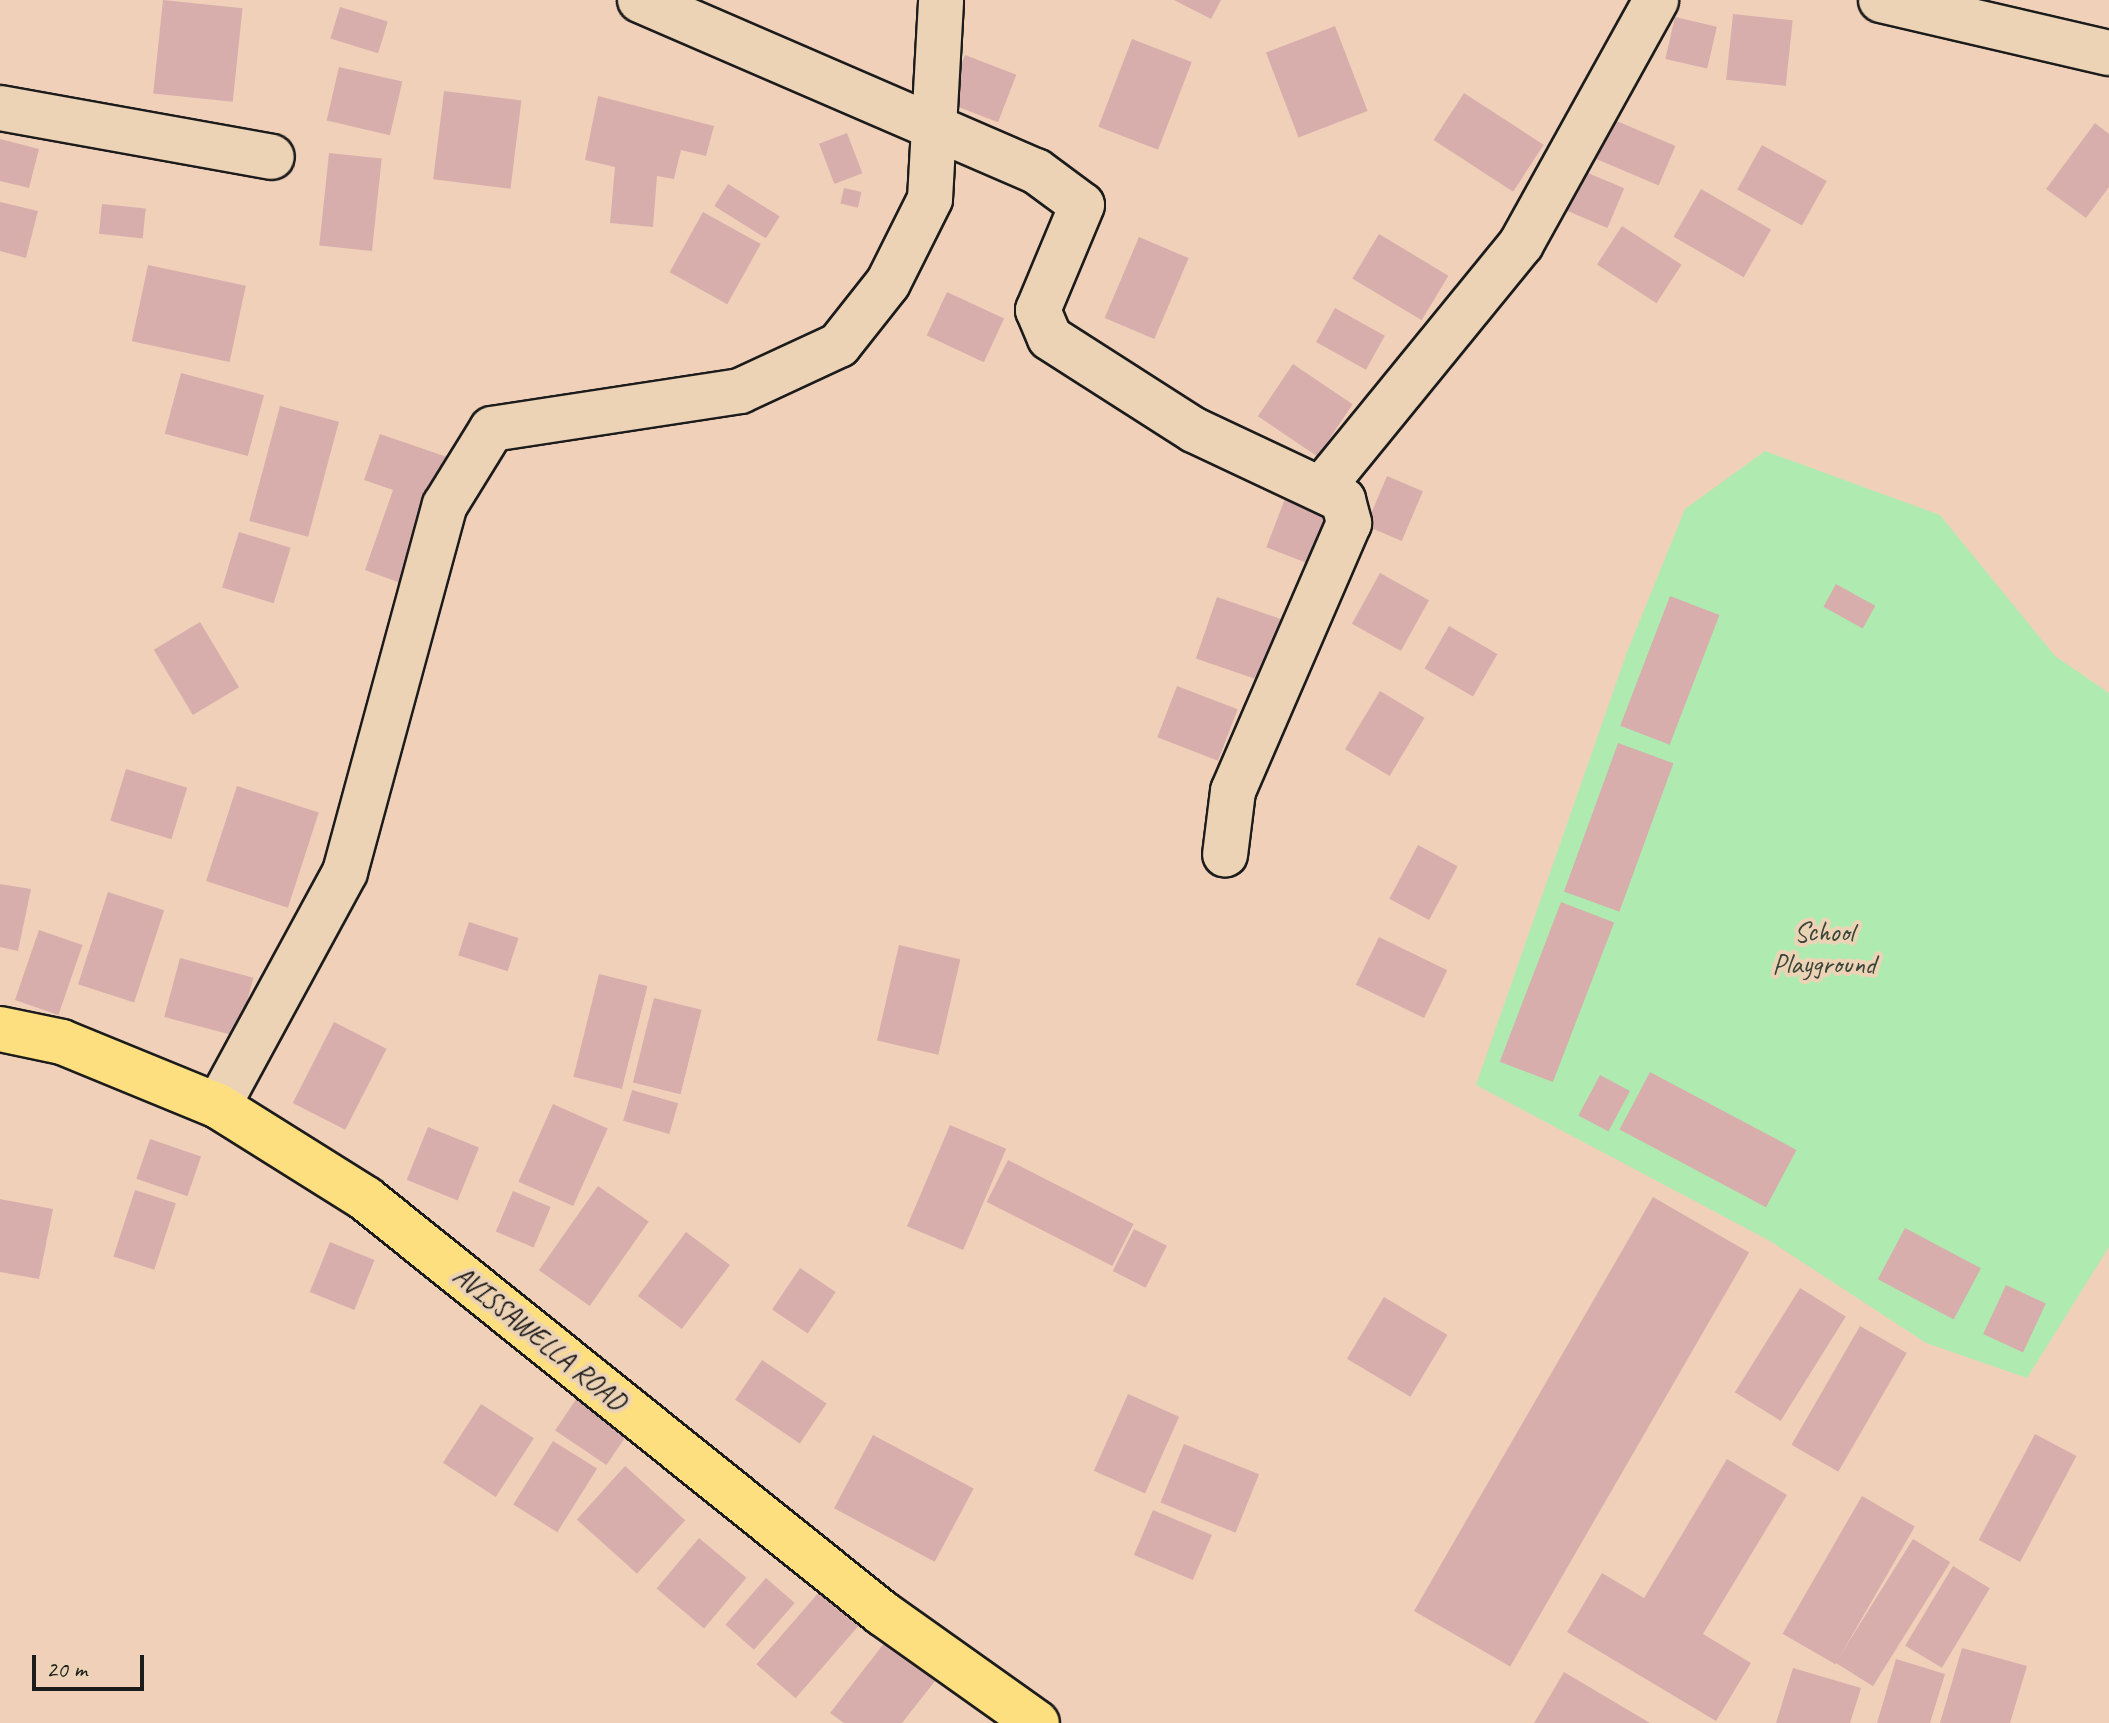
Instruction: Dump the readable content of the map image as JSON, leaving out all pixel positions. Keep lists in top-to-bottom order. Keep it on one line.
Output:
{"streets":{"main road":["AVISSAWELLA ROAD"]},"parks":["School Playground"],"scale_bar":"20 m"}
